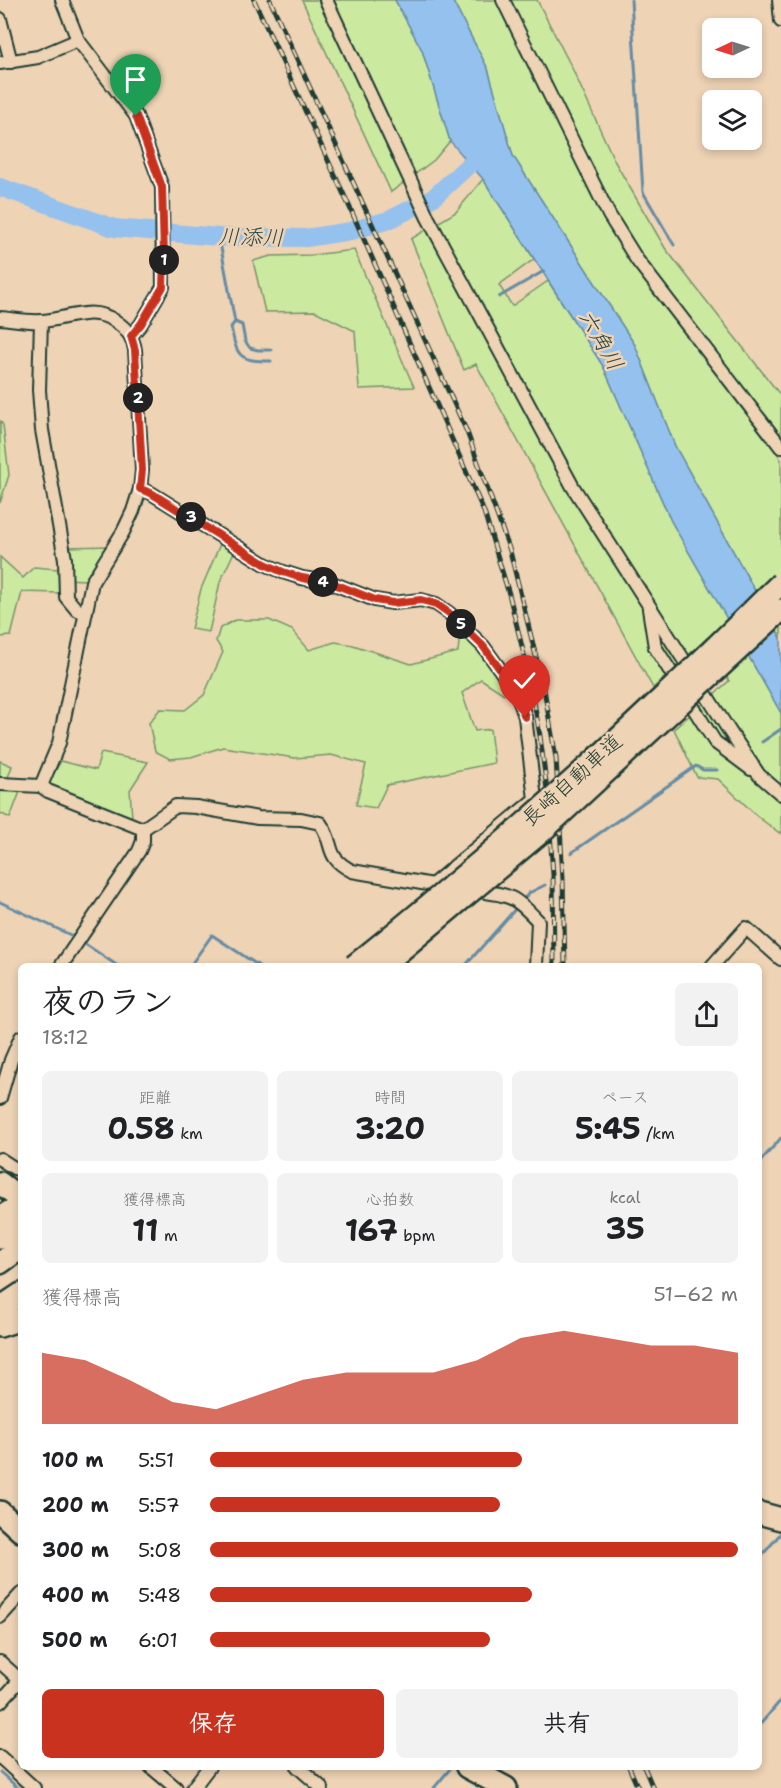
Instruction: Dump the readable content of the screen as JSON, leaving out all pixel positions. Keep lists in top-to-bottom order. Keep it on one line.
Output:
{"streets":{"highway":["長崎自動車道"]},"water":["川添川","六角川"],"north":"left","page":{"pins":["1","2","3","4","5"],"heading":["夜のラン","18:12"],"stats":[["距離","0.58 km"],["時間","3:20"],["ペース","5:45 /km"],["獲得標高","11 m"],["心拍数","167 bpm"],["kcal","35"]],"chart":["獲得標高","51–62 m"],"list":[{"name":"100 m","note":"5:51"},{"name":"200 m","note":"5:57"},{"name":"300 m","note":"5:08"},{"name":"400 m","note":"5:48"},{"name":"500 m","note":"6:01"}],"buttons":["保存","共有"]}}
